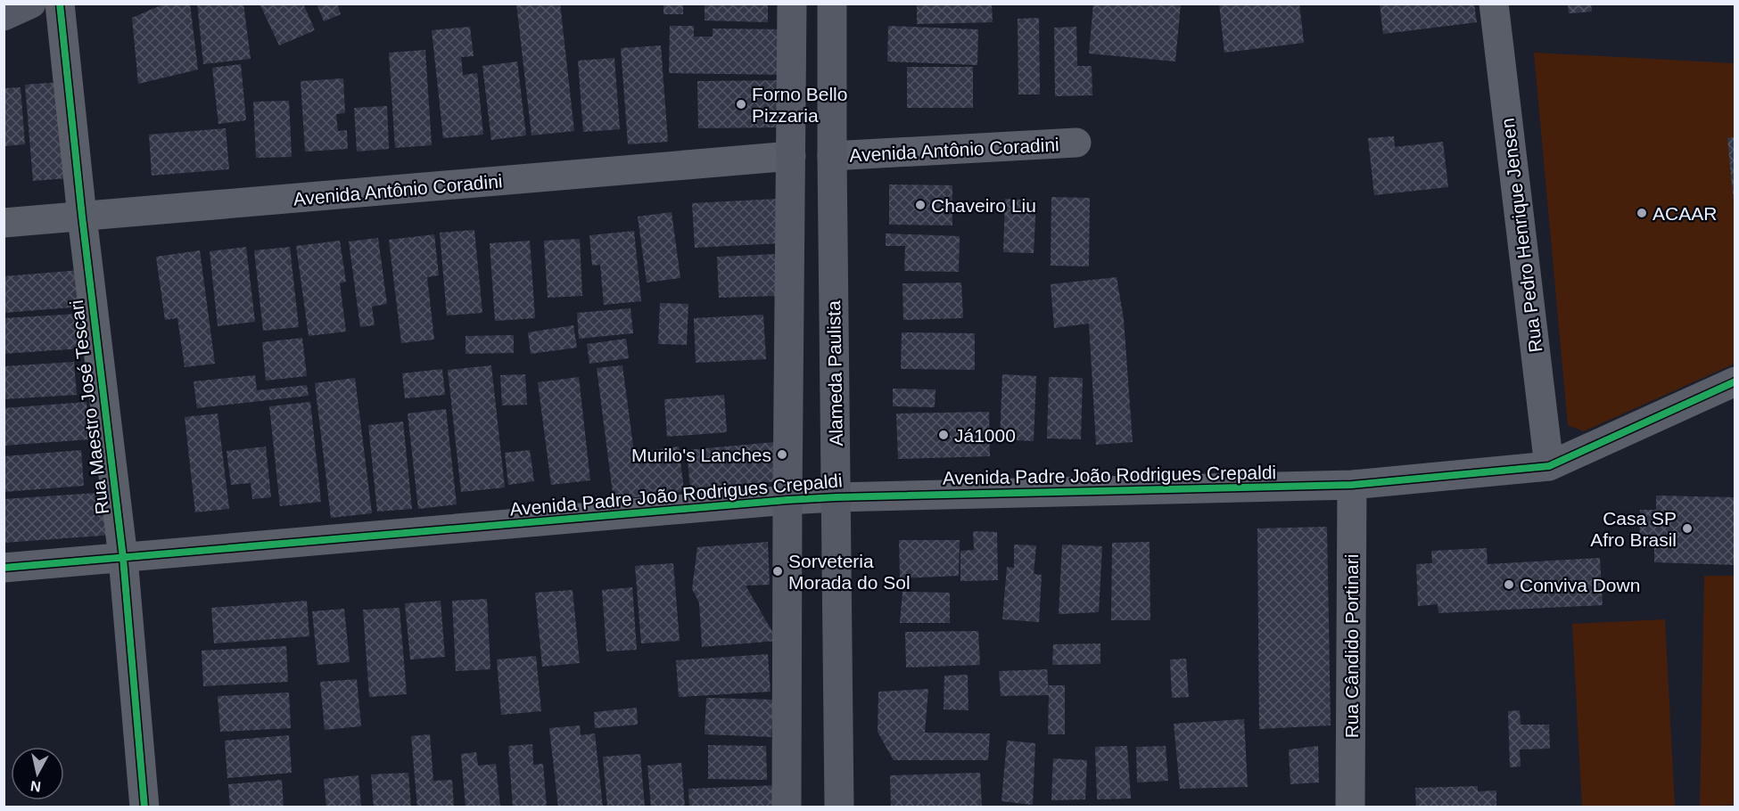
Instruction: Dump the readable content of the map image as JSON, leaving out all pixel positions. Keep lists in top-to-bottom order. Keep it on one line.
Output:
{"streets":{"main road":["Alameda Paulista"],"street":["Avenida Antônio Coradini","Rua Pedro Henrique Jensen","Rua Maestro José Tescari","Avenida Padre João Rodrigues Crepaldi","Rua Cândido Portinari"]},"crossings":[["Avenida Antônio Coradini","Alameda Paulista"],["Avenida Antônio Coradini","Rua Maestro José Tescari"],["Rua Pedro Henrique Jensen","Avenida Padre João Rodrigues Crepaldi"],["Alameda Paulista","Avenida Padre João Rodrigues Crepaldi"],["Rua Maestro José Tescari","Avenida Padre João Rodrigues Crepaldi"],["Avenida Padre João Rodrigues Crepaldi","Rua Cândido Portinari"]],"places":["Forno Bello Pizzaria","Chaveiro Liu","ACAAR","Já1000","Murilo's Lanches","Casa SP Afro Brasil","Sorveteria Morada do Sol","Conviva Down"],"north":"bottom"}
